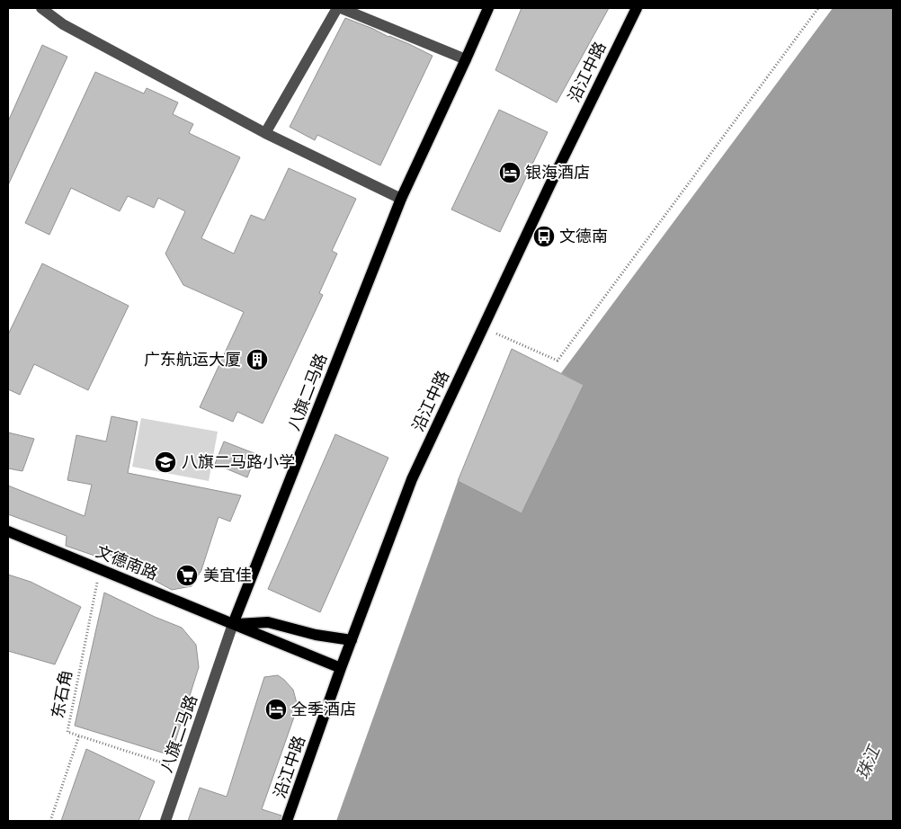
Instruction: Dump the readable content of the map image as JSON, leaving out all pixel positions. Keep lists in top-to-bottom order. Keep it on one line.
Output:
{"streets":{"main road":["沿江中路","八旗二马路","文德南路"],"path":["东石角"]},"crossings":[["沿江中路","文德南路"],["八旗二马路","文德南路"],["八旗二马路","东石角"],["文德南路","东石角"]],"water":["珠江"],"places":{"hotel":["银海酒店","全季酒店"],"bus stop":["文德南"],"building":["广东航运大厦"],"school or university":["八旗二马路小学"],"supermarket":["美宜佳"]}}
